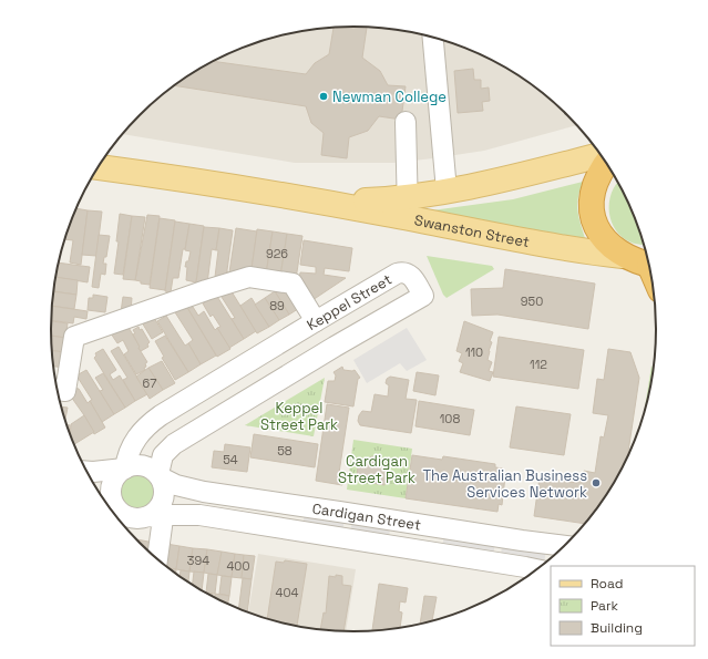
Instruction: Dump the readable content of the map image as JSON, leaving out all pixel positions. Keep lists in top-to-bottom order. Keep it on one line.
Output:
{"streets":{"main road":["Swanston Street"],"street":["Keppel Street","Cardigan Street"]},"crossings":[["Keppel Street","Cardigan Street"]],"parks":["Keppel Street Park","Cardigan Street Park"],"places":["Newman College","The Australian Business Services Network"],"house_numbers":["926","950","89","110","112","67","108","58","54","394","400","404"],"legend":["Road","Park","Building"]}
